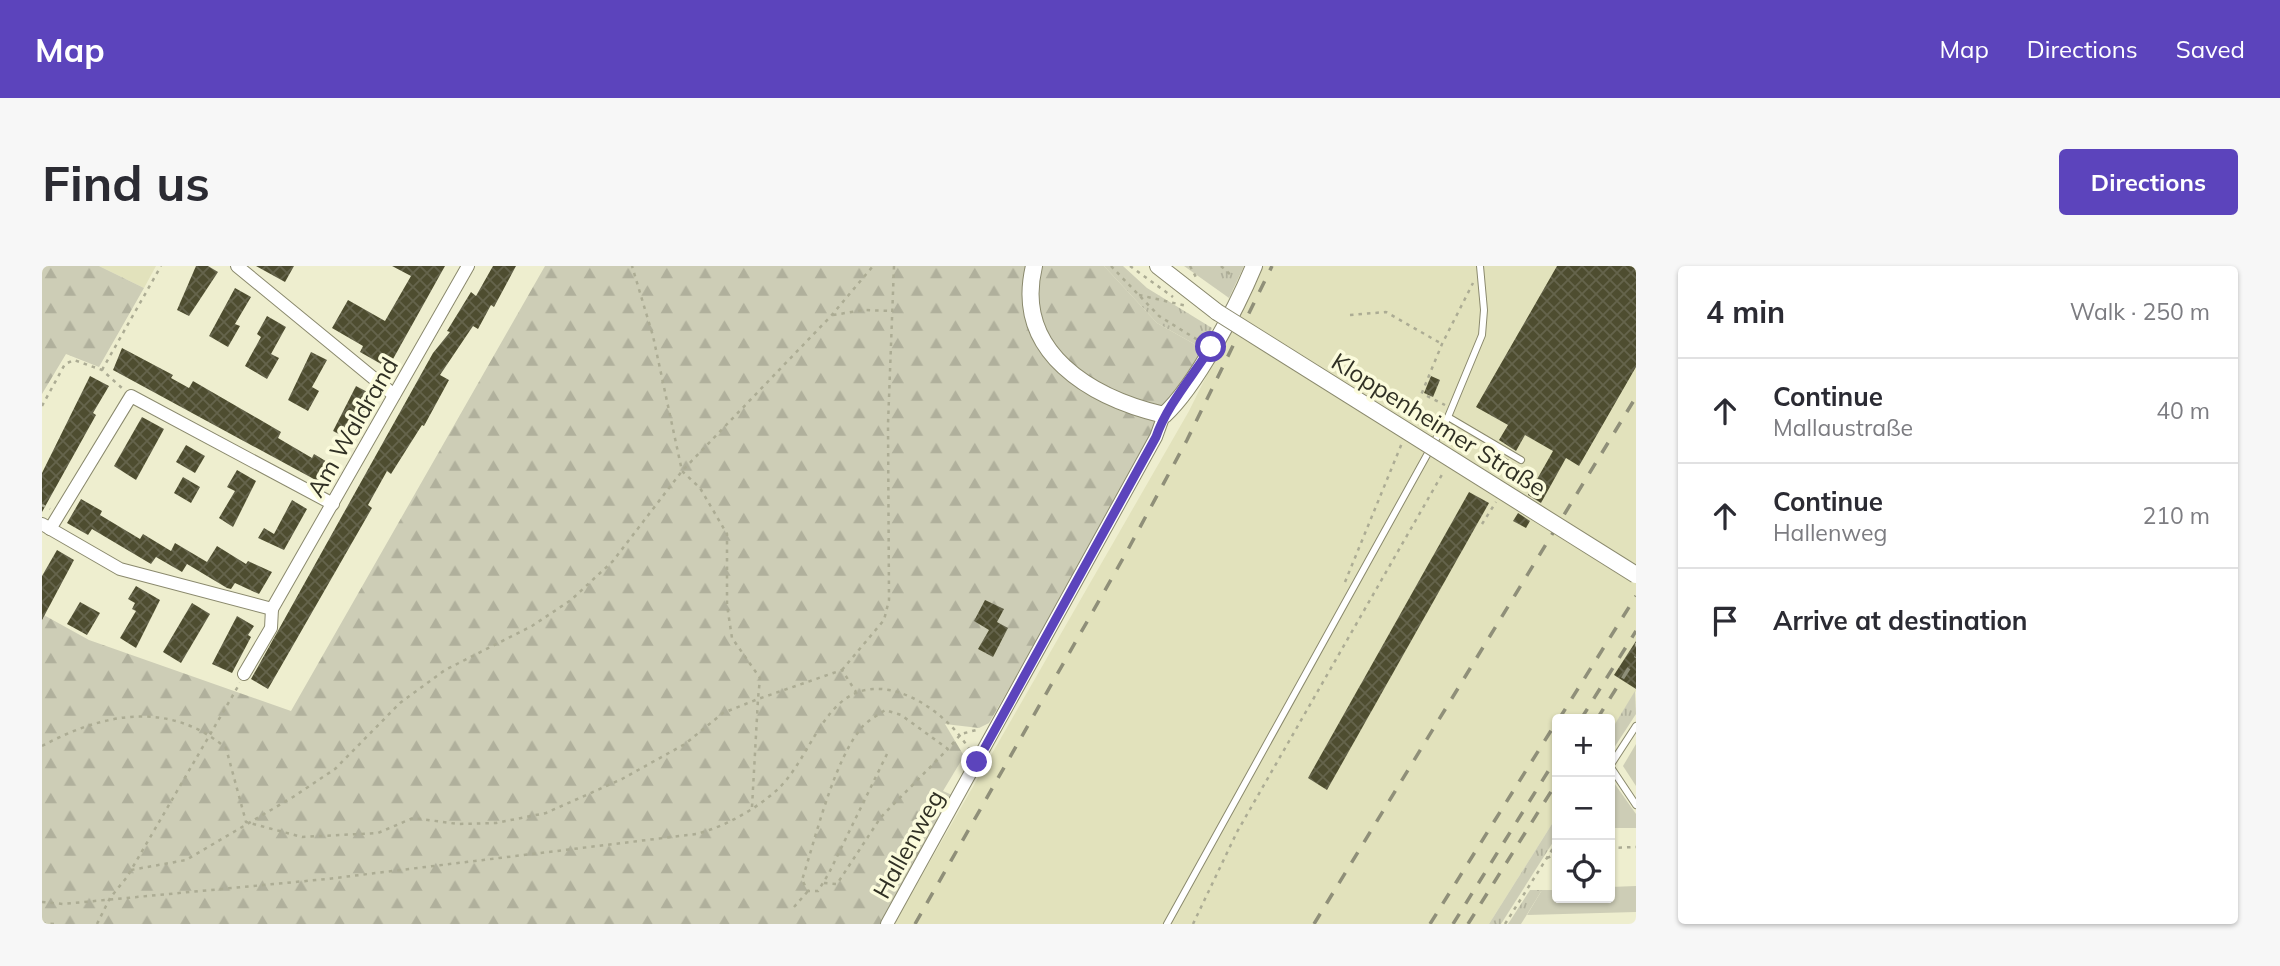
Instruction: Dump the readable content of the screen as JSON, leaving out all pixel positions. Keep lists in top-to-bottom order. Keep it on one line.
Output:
{"streets":{"main road":["Kloppenheimer Straße"],"street":["Am Waldrand","Hallenweg"]},"page":{"header":"Map","nav":["Map","Directions","Saved"],"buttons":"Directions","title":"Find us","heading":["4 min","Walk · 250 m"],"list":[["Continue","Mallaustraße","40 m"],["Continue","Hallenweg","210 m"],"Arrive at destination"],"map_buttons":["+","−"]}}
